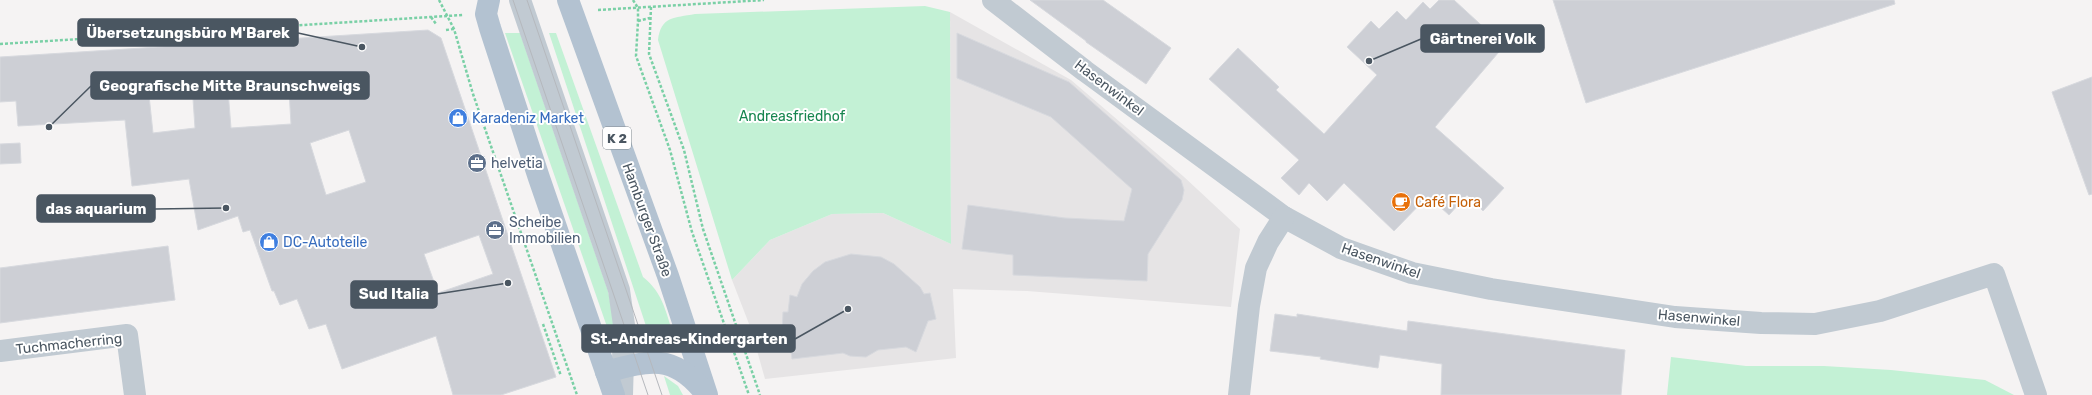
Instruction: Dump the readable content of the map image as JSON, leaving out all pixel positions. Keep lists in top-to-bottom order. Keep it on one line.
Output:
{"streets":{"main road":["K 2","Hamburger Straße"],"street":["Hasenwinkel","Tuchmacherring"]},"parks":["Andreasfriedhof"],"places":{"other":["Übersetzungsbüro M'Barek","Gärtnerei Volk","Geografische Mitte Braunschweigs","das aquarium","Sud Italia","St.-Andreas-Kindergarten"],"shop":["Karadeniz Market","DC-Autoteile"],"office":["helvetia","Scheibe Immobilien"],"cafe":["Café Flora"]}}
